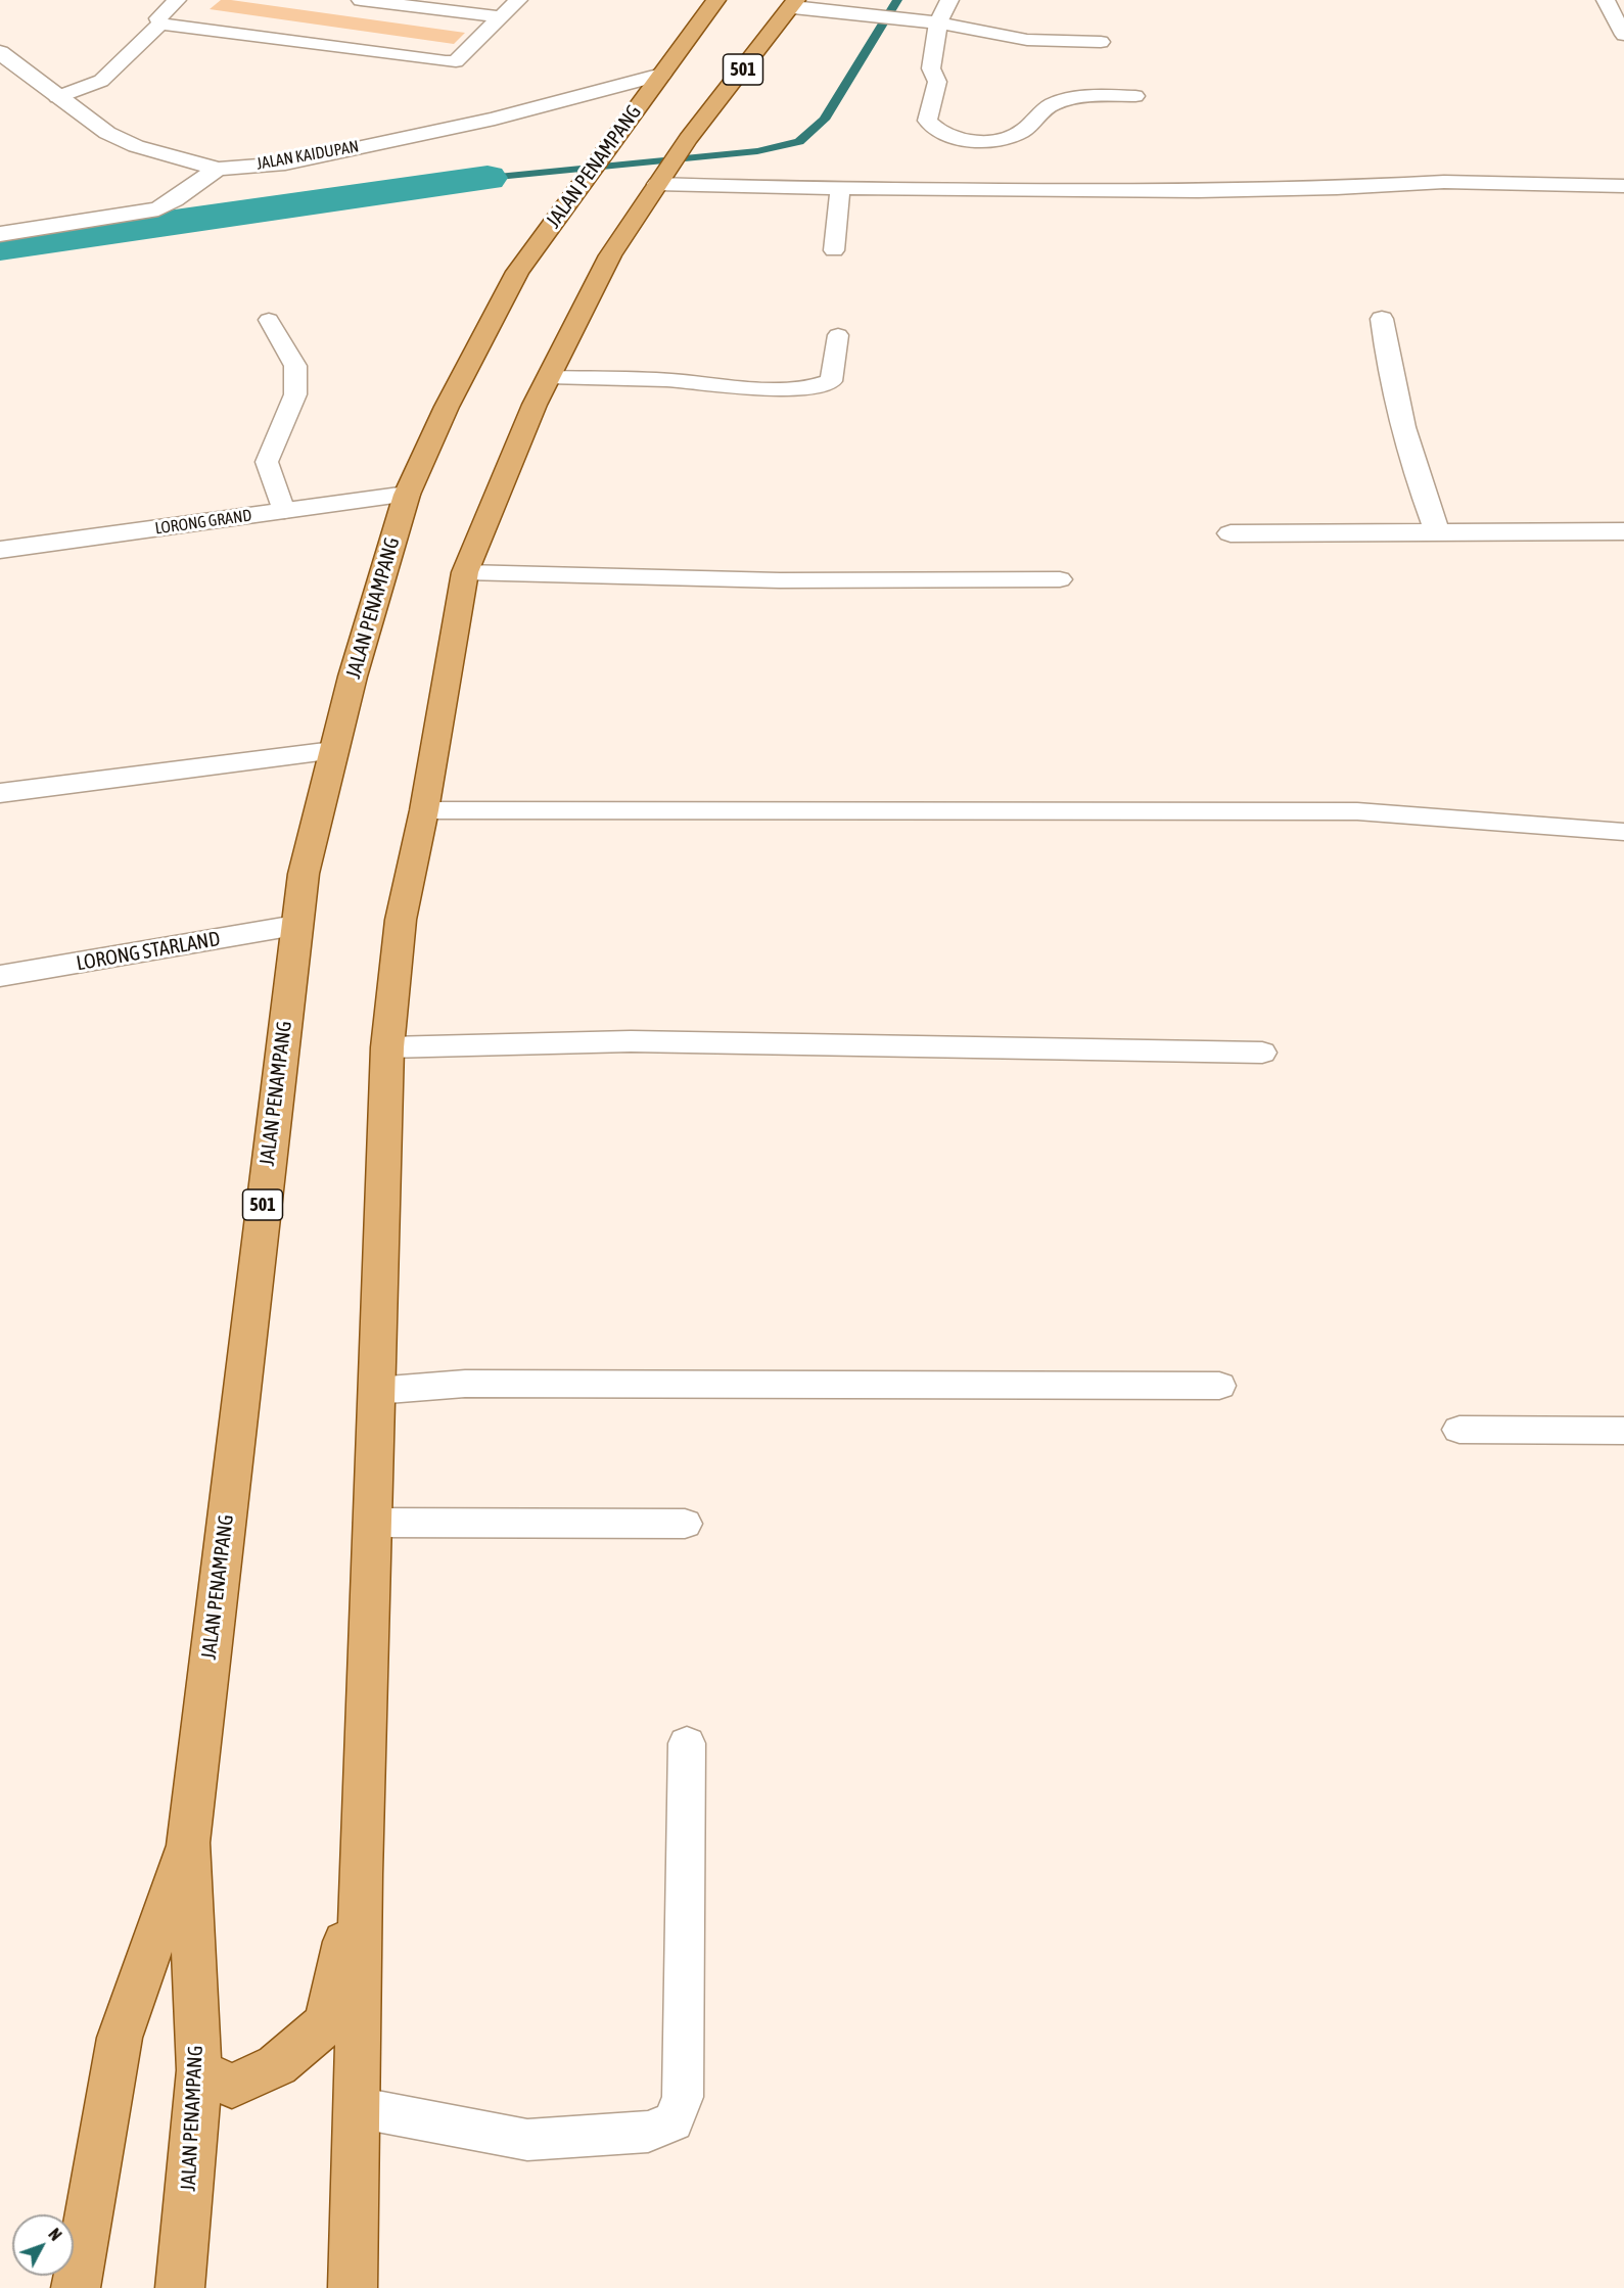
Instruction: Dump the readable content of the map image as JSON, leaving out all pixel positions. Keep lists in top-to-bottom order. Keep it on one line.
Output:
{"streets":{"main road":["501","JALAN PENAMPANG"],"street":["JALAN KAIDUPAN","LORONG GRAND","LORONG STARLAND"]},"crossings":[["JALAN KAIDUPAN","JALAN PENAMPANG"],["JALAN PENAMPANG","LORONG GRAND"],["JALAN PENAMPANG","LORONG STARLAND"]],"north":"top right"}
